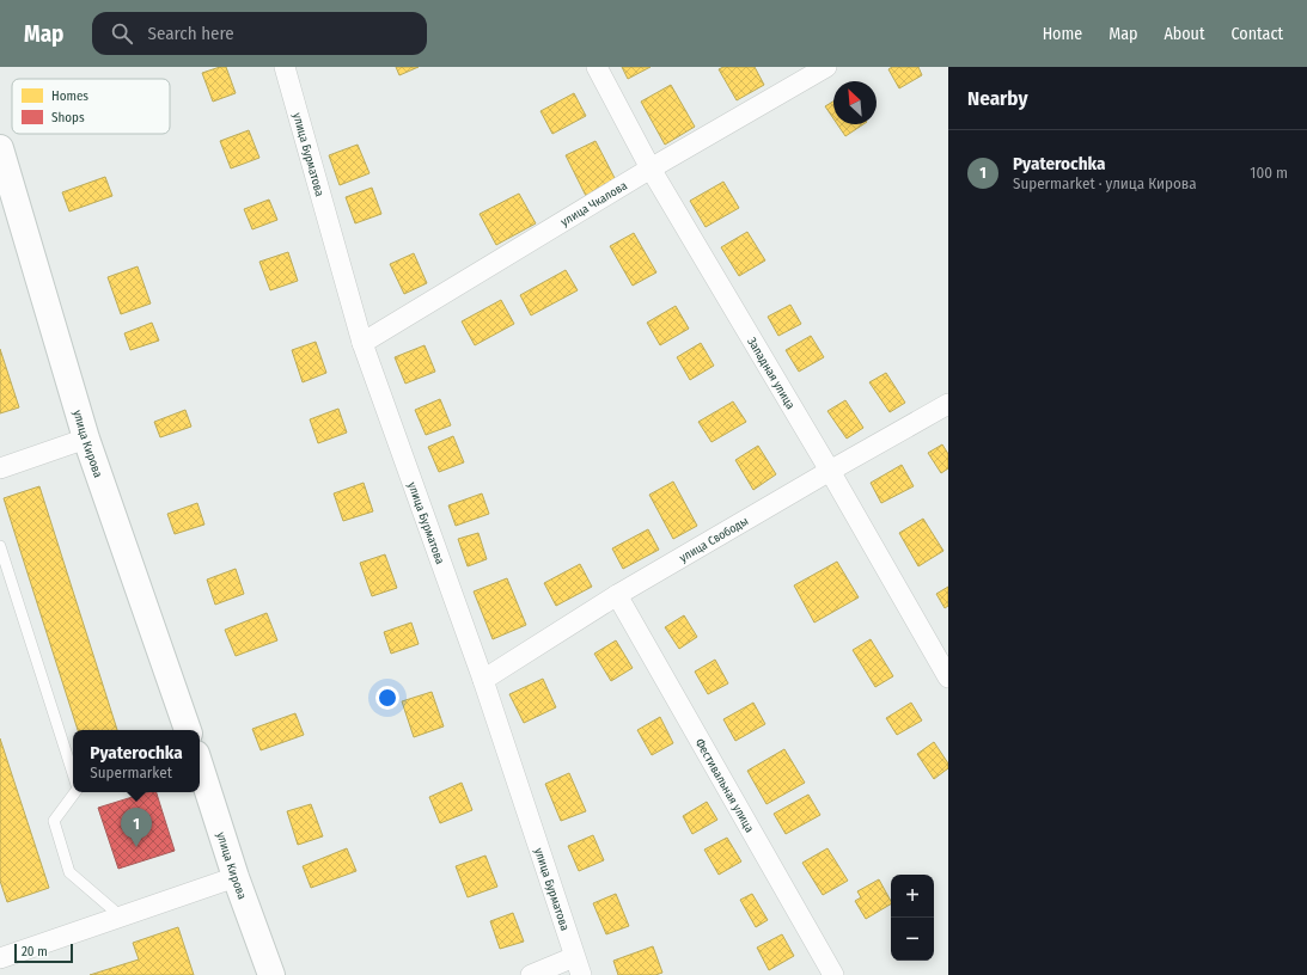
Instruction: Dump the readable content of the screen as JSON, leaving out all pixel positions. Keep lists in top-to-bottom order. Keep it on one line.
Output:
{"streets":{"main road":["улица Кирова"],"street":["улица Бурматова","улица Чкалова","Западная улица","улица Свободы","Фестивальная улица"]},"crossings":[["улица Бурматова","улица Чкалова"],["улица Бурматова","улица Свободы"],["улица Чкалова","Западная улица"],["Западная улица","улица Свободы"],["улица Свободы","Фестивальная улица"]],"legend":["Homes","Shops"],"scale_bar":"20 m","north":"top left","page":{"header":"Map","search":"Search here","nav":["Home","Map","About","Contact"],"heading":"Nearby","list":[{"mark":"1","name":"Pyaterochka","note":"Supermarket · улица Кирова","value":"100 m"}],"popup":["Pyaterochka","Supermarket"],"pins":"1","map_buttons":["+","−"],"scale":"20 m"}}
